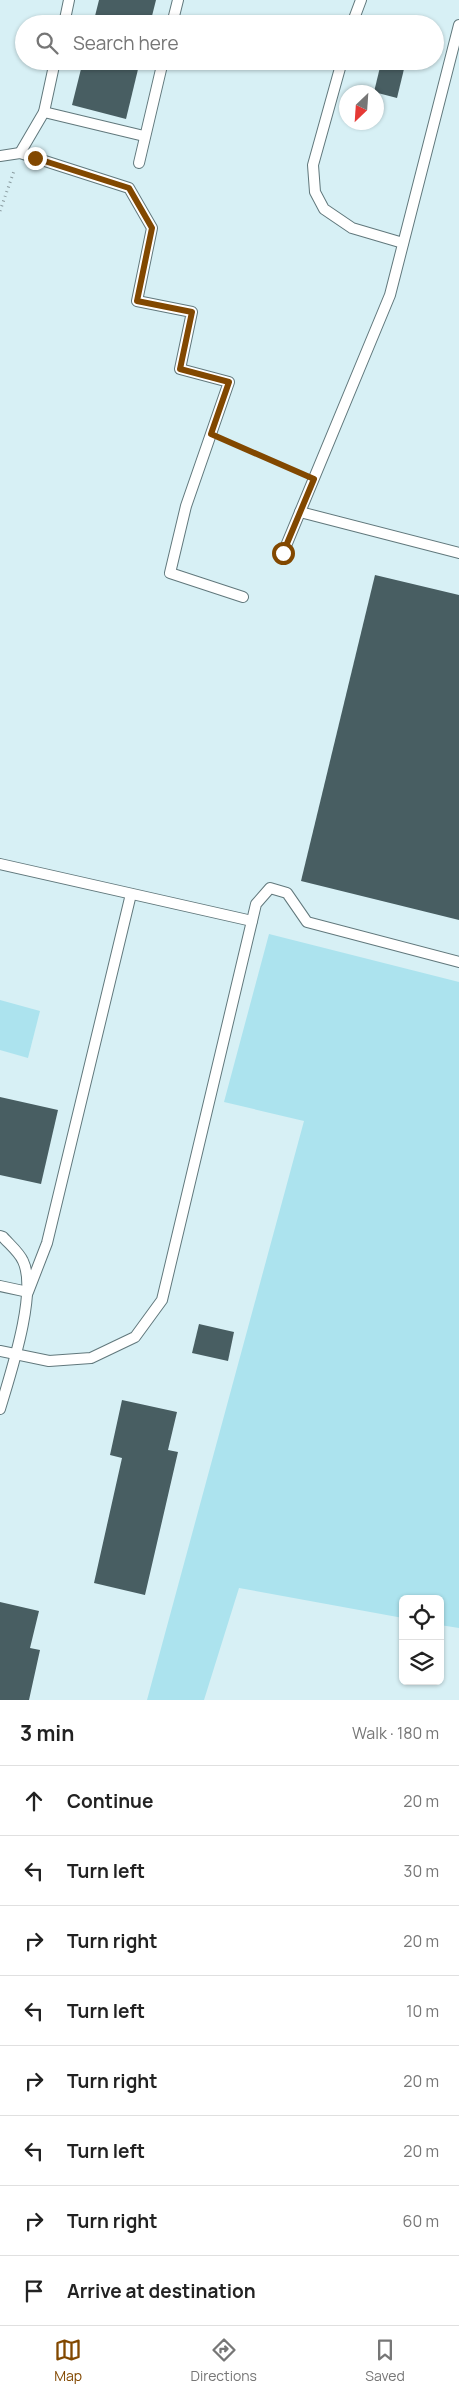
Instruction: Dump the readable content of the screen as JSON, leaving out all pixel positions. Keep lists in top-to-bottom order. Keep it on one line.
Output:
{"north":"bottom left","page":{"search":"Search here","heading":["3 min","Walk · 180 m"],"list":[["Continue","20 m"],["Turn left","30 m"],["Turn right","20 m"],["Turn left","10 m"],["Turn right","20 m"],["Turn left","20 m"],["Turn right","60 m"],"Arrive at destination"],"nav":["Map","Directions","Saved"]}}
